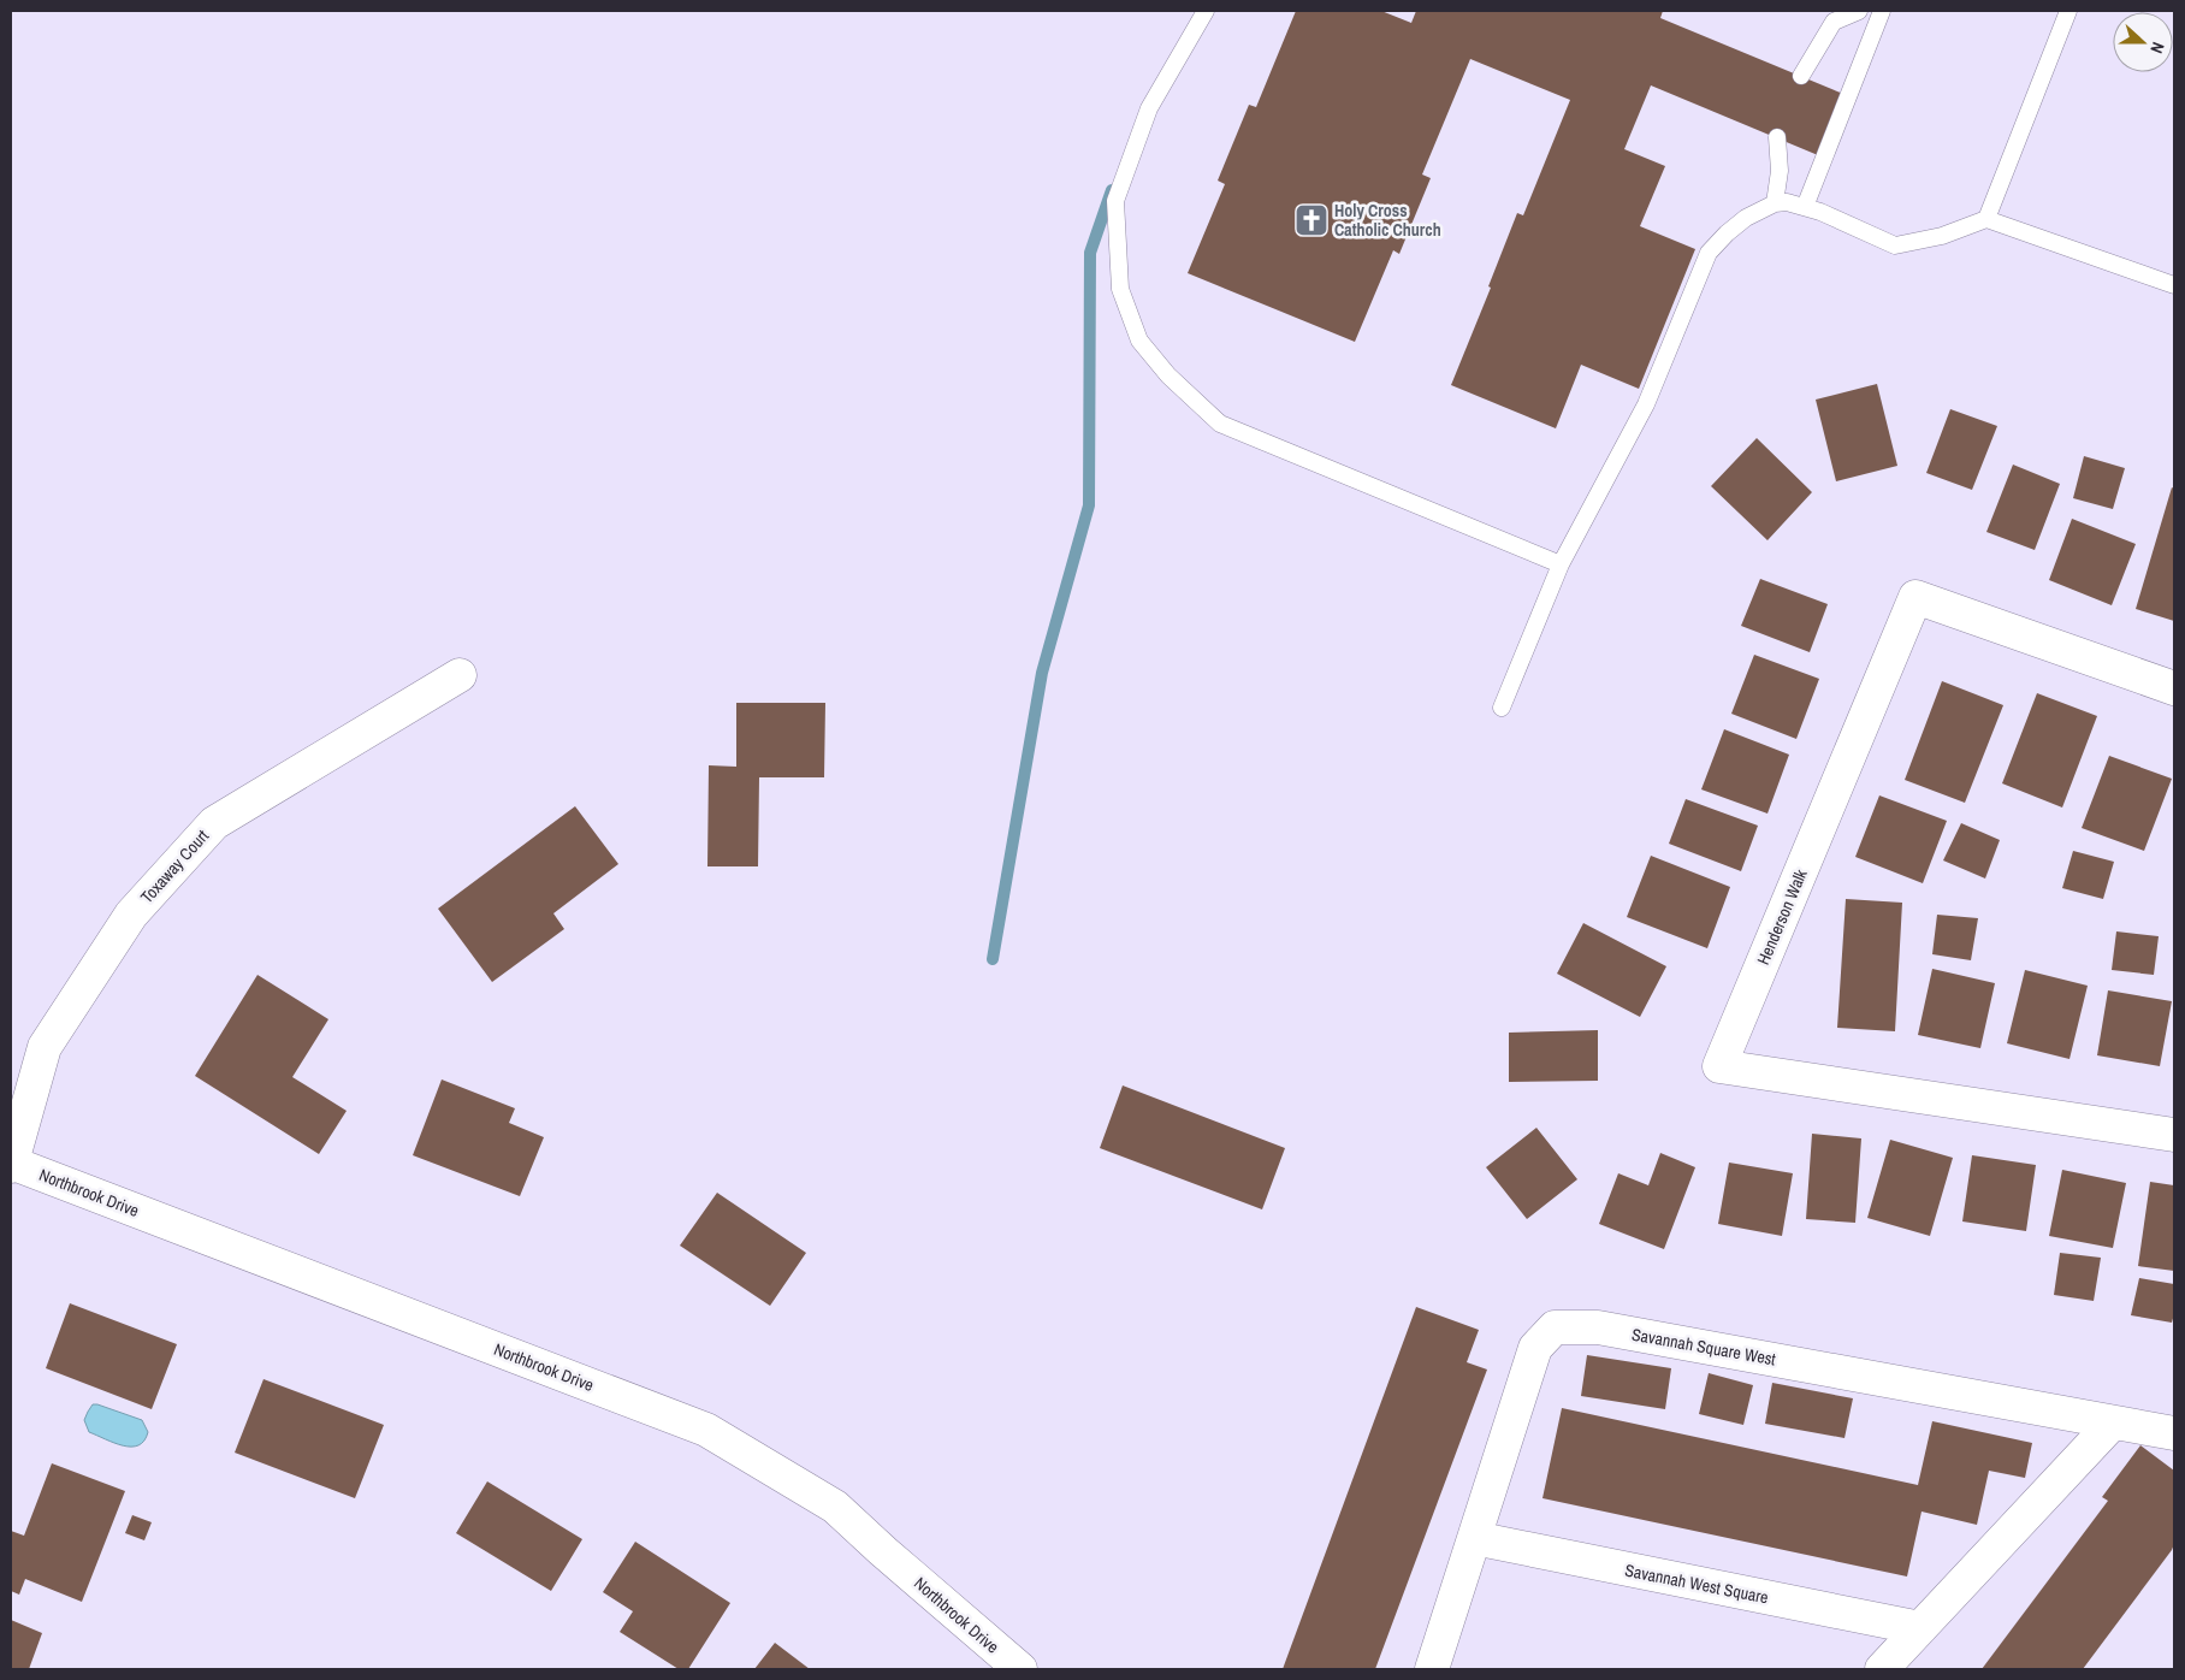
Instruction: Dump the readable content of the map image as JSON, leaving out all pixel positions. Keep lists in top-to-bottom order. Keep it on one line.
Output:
{"streets":{"street":["Toxaway Court","Henderson Walk","Northbrook Drive","Savannah Square West","Savannah West Square"]},"crossings":[["Toxaway Court","Northbrook Drive"],["Savannah Square West","Savannah West Square"]],"places":{"church":["Holy Cross Catholic Church"]},"north":"right"}
